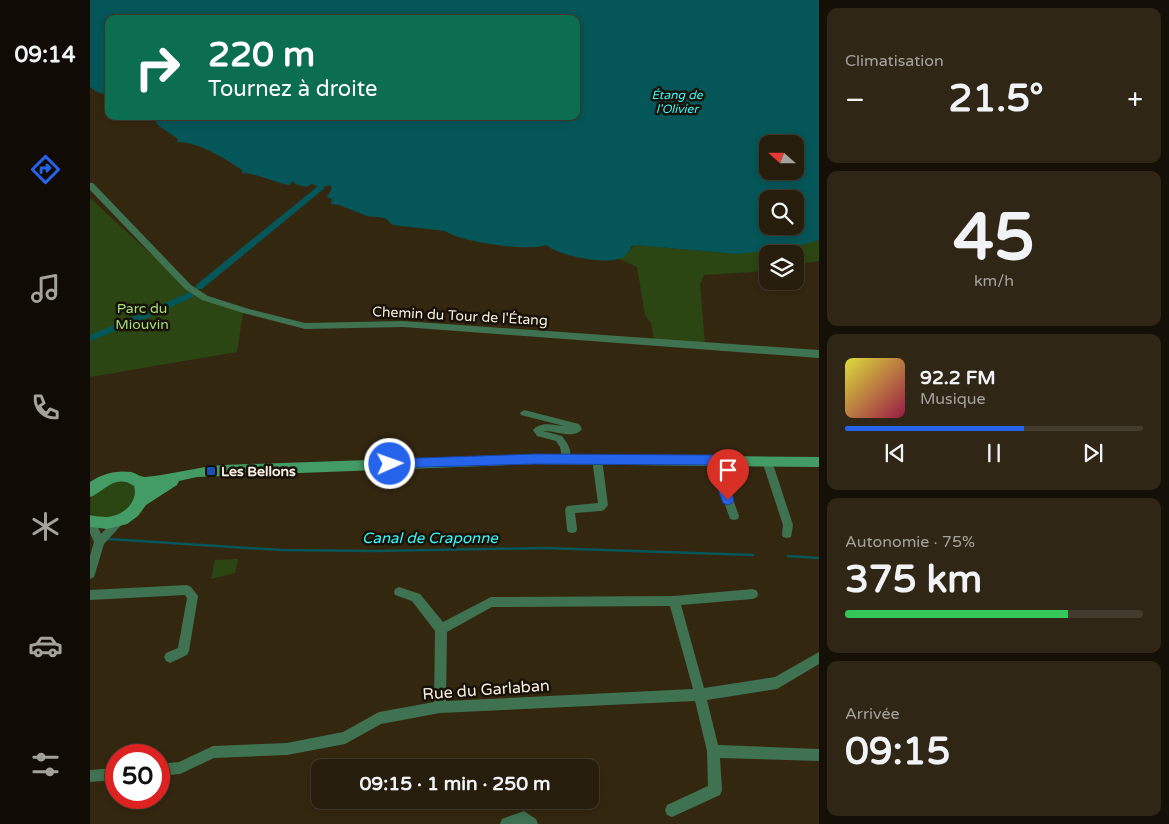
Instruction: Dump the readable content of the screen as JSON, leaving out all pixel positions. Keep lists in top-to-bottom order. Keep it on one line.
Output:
{"streets":{"street":["Chemin du Tour de l'Étang","Rue du Garlaban"]},"water":["Étang de l'Olivier","Canal de Craponne"],"parks":["Parc du Miouvin"],"places":{"transit":["Les Bellons"]},"north":"left","page":{"tabs":"09:14","tile":["Climatisation",["45","km/h"],["Autonomie · 75%","375 km"],["Arrivée","09:15"]],"turn":["220 m","Tournez à droite"],"heat":["−","21.5°","+"],"song":["92.2 FM","Musique"],"limit":"50","trip":"09:15 · 1 min · 250 m"}}
